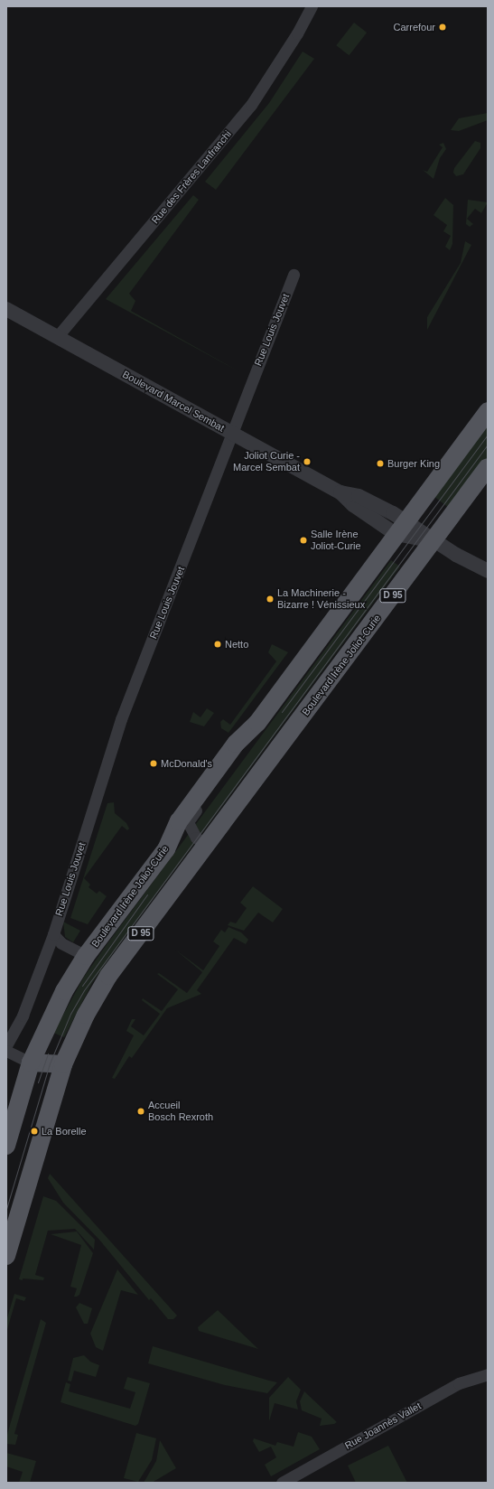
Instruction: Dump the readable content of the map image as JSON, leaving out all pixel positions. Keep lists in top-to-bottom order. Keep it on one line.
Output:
{"streets":{"main road":["D 95","Boulevard Irène Joliot-Curie"],"street":["Rue des Frères Lanfranchi","Rue Louis Jouvet","Boulevard Marcel Sembat","Rue Joannès Vallet"]},"crossings":[["Rue des Frères Lanfranchi","Boulevard Marcel Sembat"],["Rue Louis Jouvet","Boulevard Marcel Sembat"],["Boulevard Marcel Sembat","Boulevard Irène Joliot-Curie"]],"places":["Carrefour","Joliot Curie - Marcel Sembat","Burger King","Salle Irène Joliot-Curie","La Machinerie - Bizarre ! Vénissieux","Netto","McDonald's","Accueil Bosch Rexroth","La Borelle"]}
